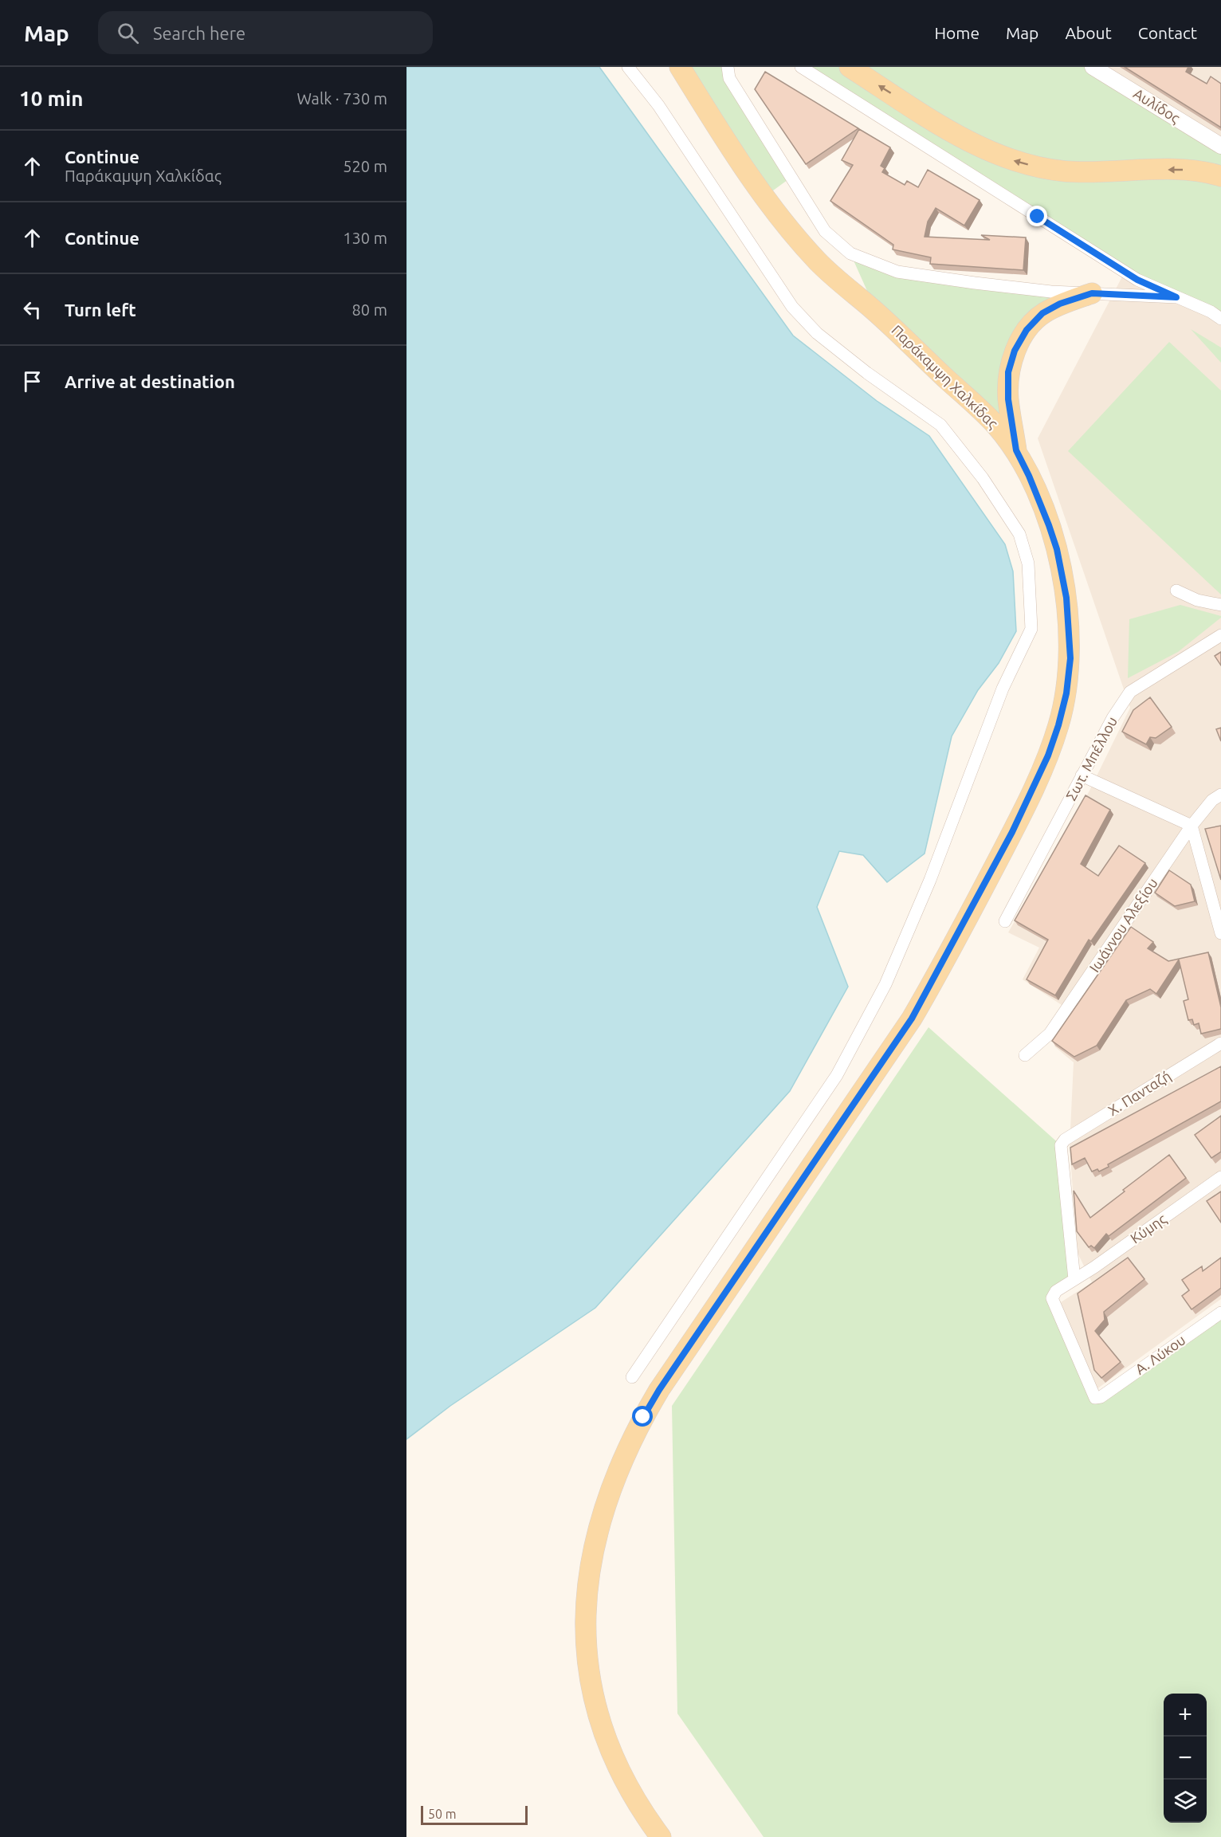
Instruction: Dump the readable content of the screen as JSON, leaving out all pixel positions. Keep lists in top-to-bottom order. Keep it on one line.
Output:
{"streets":{"main road":["Παράκαμψη Χαλκίδας"],"street":["Αυλίδος","Σωτ. Μπέλλου","Ιωάννου Αλεξίου","Χ. Πανταζή","Κύμης","Α. Λύκου"]},"crossings":[["Χ. Πανταζή","Κύμης"],["Κύμης","Α. Λύκου"]],"scale_bar":"50 m","page":{"header":"Map","search":"Search here","nav":["Home","Map","About","Contact"],"heading":["10 min","Walk · 730 m"],"list":[["Continue","Παράκαμψη Χαλκίδας","520 m"],["Continue","130 m"],["Turn left","80 m"],"Arrive at destination"],"map_buttons":["+","−"],"scale":"50 m"}}
